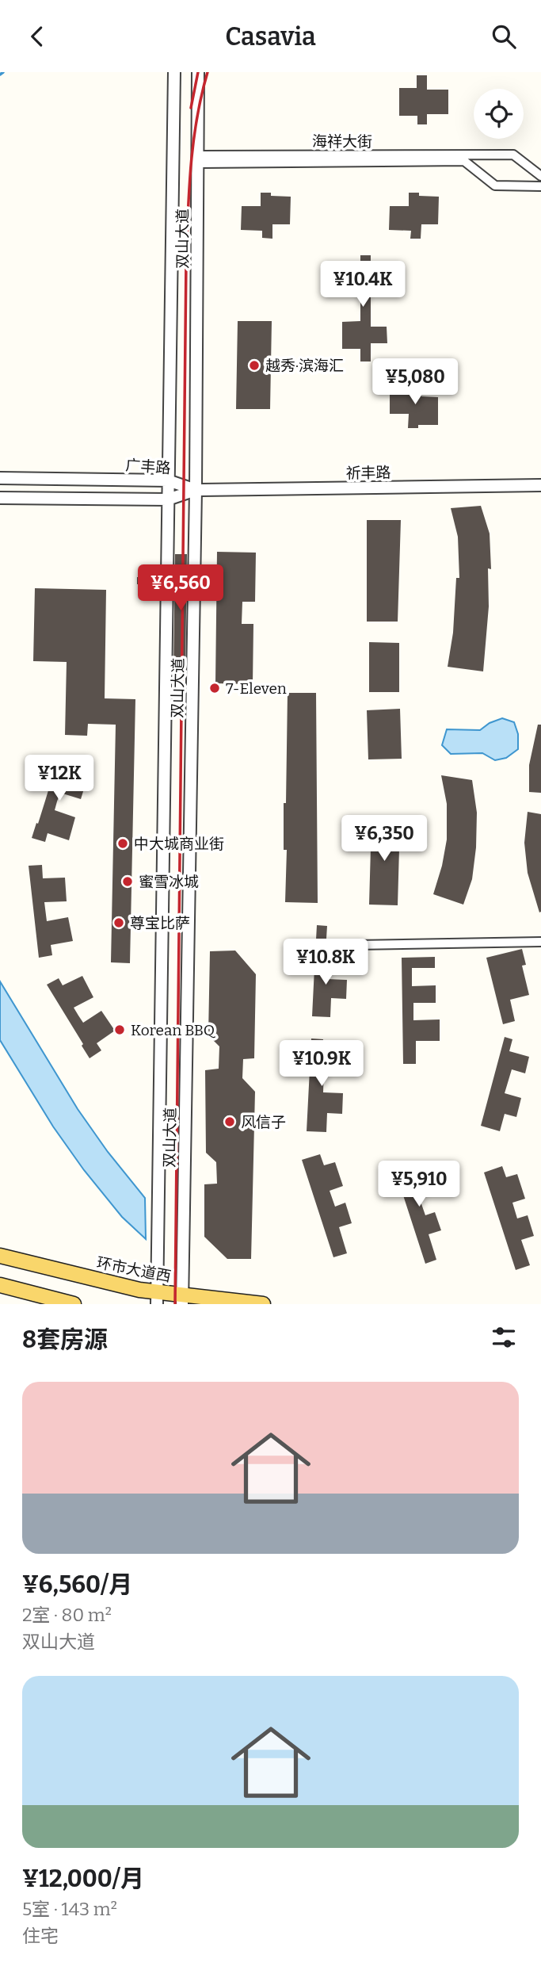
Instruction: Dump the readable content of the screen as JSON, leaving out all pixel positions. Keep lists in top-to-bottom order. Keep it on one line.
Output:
{"streets":{"main road":["环市大道西"],"street":["海祥大街","双山大道","广丰路","祈丰路"]},"crossings":[["海祥大街","双山大道"],["双山大道","广丰路"],["双山大道","祈丰路"],["双山大道","环市大道西"],["广丰路","祈丰路"]],"places":["越秀·滨海汇","7-Eleven","中大城商业街","蜜雪冰城","尊宝比萨","Korean BBQ","风信子"],"page":{"header":"Casavia","price":["¥10.4K","¥5,080","¥6,560","¥12K","¥6,350","¥10.8K","¥10.9K","¥5,910"],"heading":"8套房源","list":[{"name":"¥6,560/月","note":"2室 · 80 m² · 双山大道"},{"name":"¥12,000/月","note":"5室 · 143 m² · 住宅"}]}}
